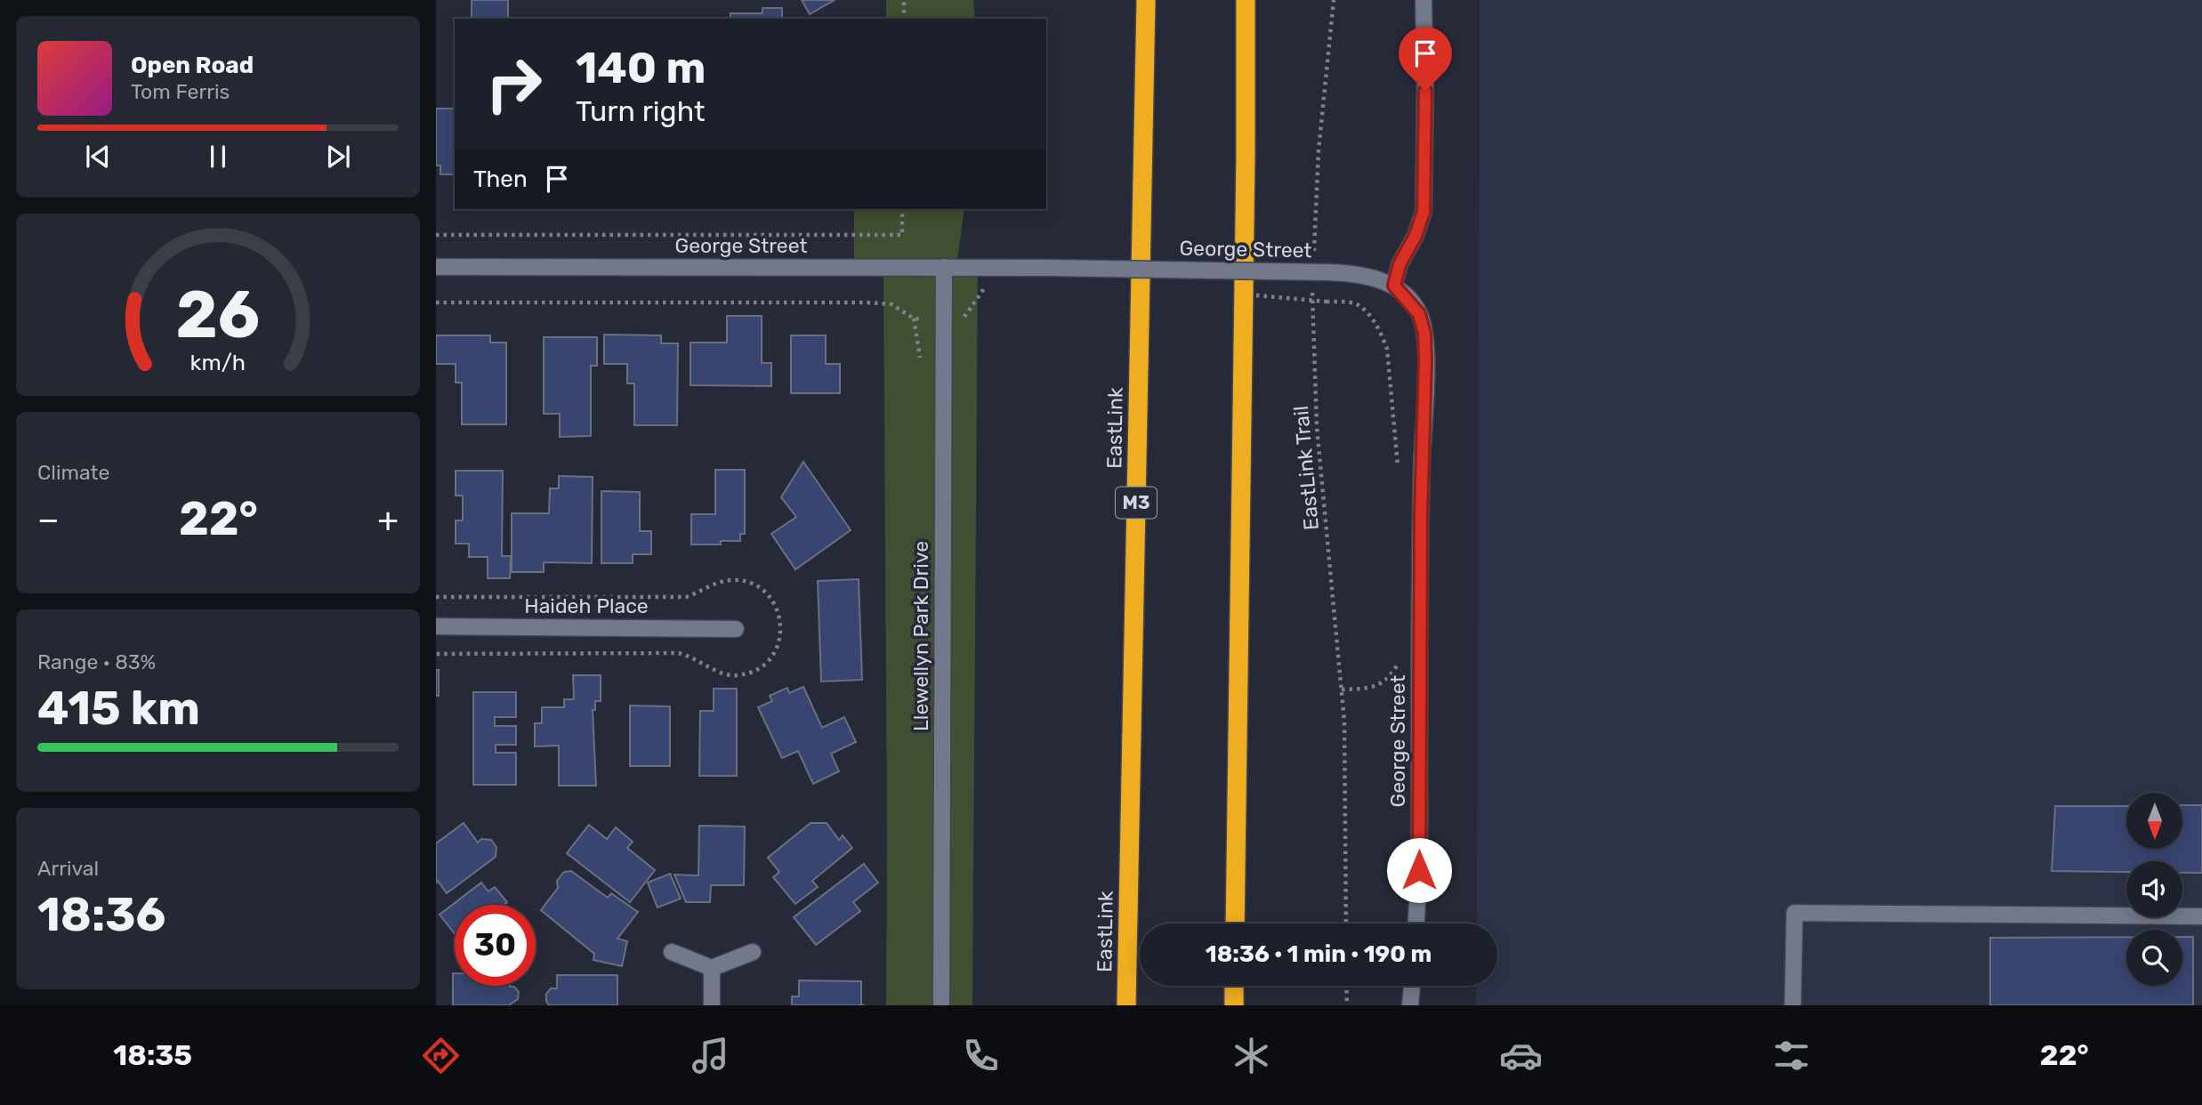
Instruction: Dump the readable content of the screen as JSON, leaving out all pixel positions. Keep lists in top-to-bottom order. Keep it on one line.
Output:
{"streets":{"highway":["EastLink","M3"],"street":["George Street","Haideh Place","Llewellyn Park Drive"],"path":["EastLink Trail"]},"crossings":[["George Street","Llewellyn Park Drive"]],"north":"bottom","page":{"turn":["140 m","Turn right"],"song":["Open Road","Tom Ferris"],"then":"Then","tile":["Climate",["Range · 83%","415 km"],["Arrival","18:36"]],"heat":["−","22°","+"],"limit":"30","trip":"18:36 · 1 min · 190 m","tabs":["18:35","22°"],"gauge":["26","km/h"]}}
